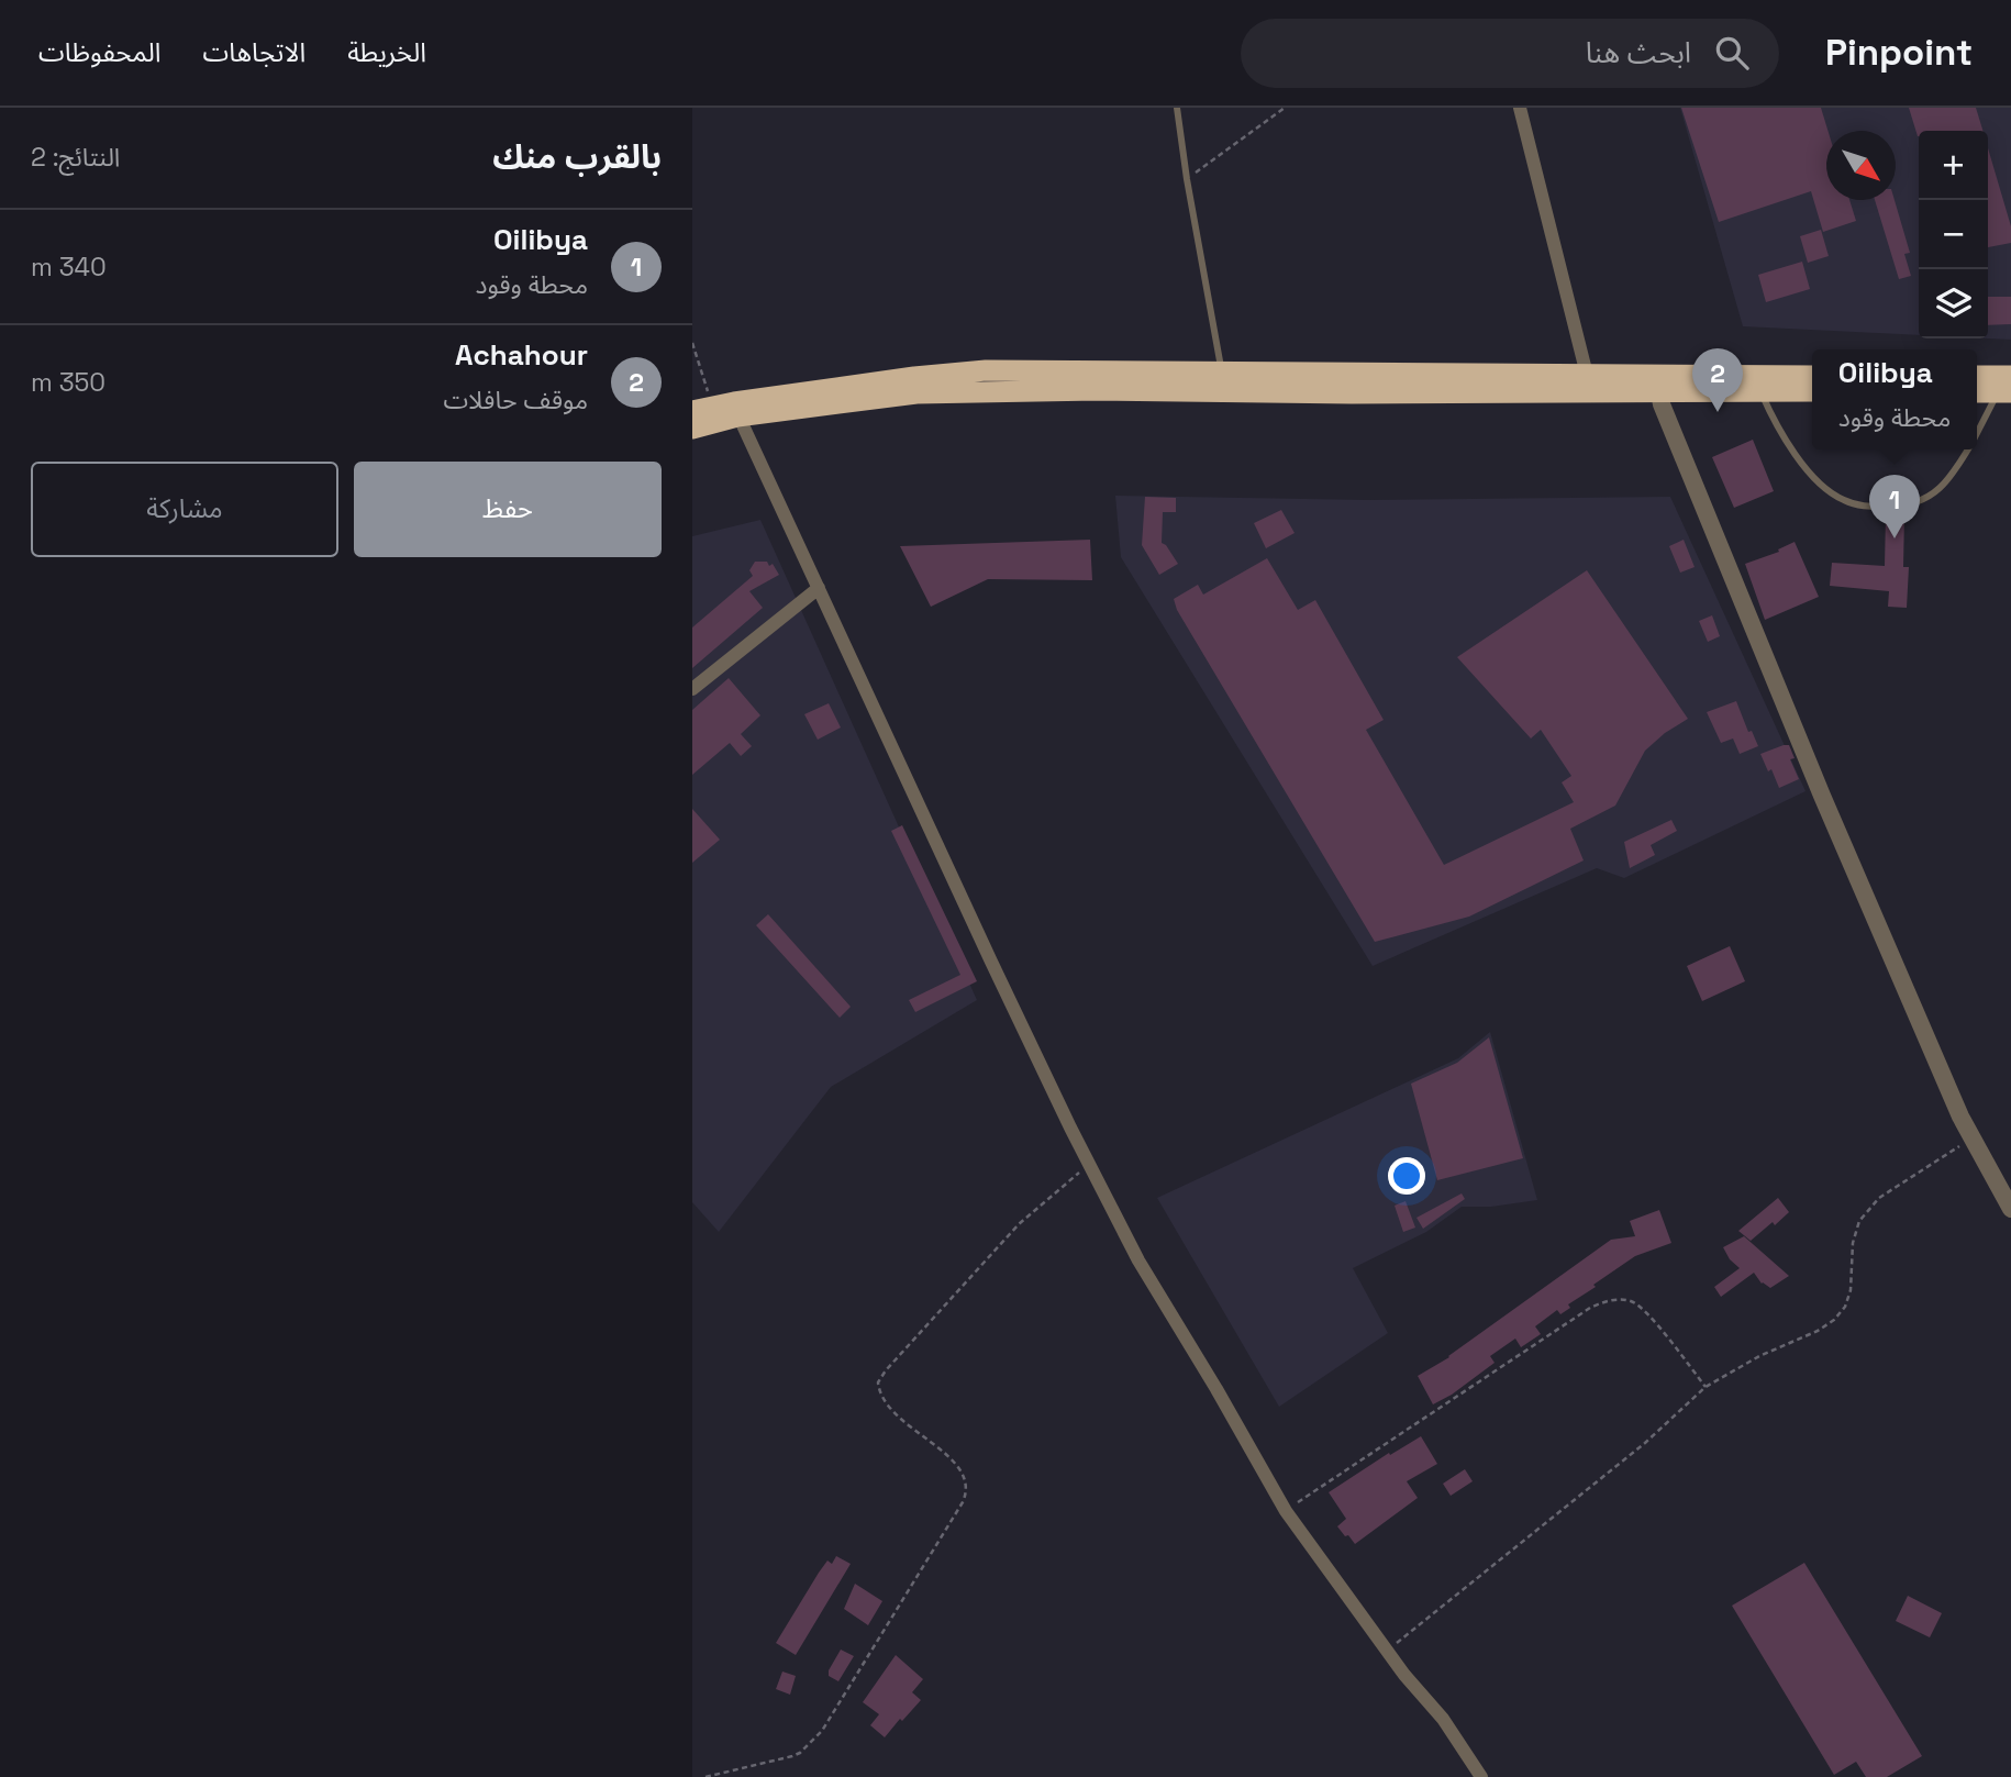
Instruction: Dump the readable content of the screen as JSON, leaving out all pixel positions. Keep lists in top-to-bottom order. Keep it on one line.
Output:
{"north":"bottom right","page":{"header":"Pinpoint","search":"ابحث هنا","nav":["الخريطة","الاتجاهات","المحفوظات"],"heading":["بالقرب منك","النتائج: 2"],"map_buttons":["+","−"],"list":[{"mark":"1","name":"Oilibya","note":"محطة وقود","value":"340 m"},{"mark":"2","name":"Achahour","note":"موقف حافلات","value":"350 m"}],"pins":["2","1"],"popup":["Oilibya","محطة وقود"],"buttons":["حفظ","مشاركة"]}}
